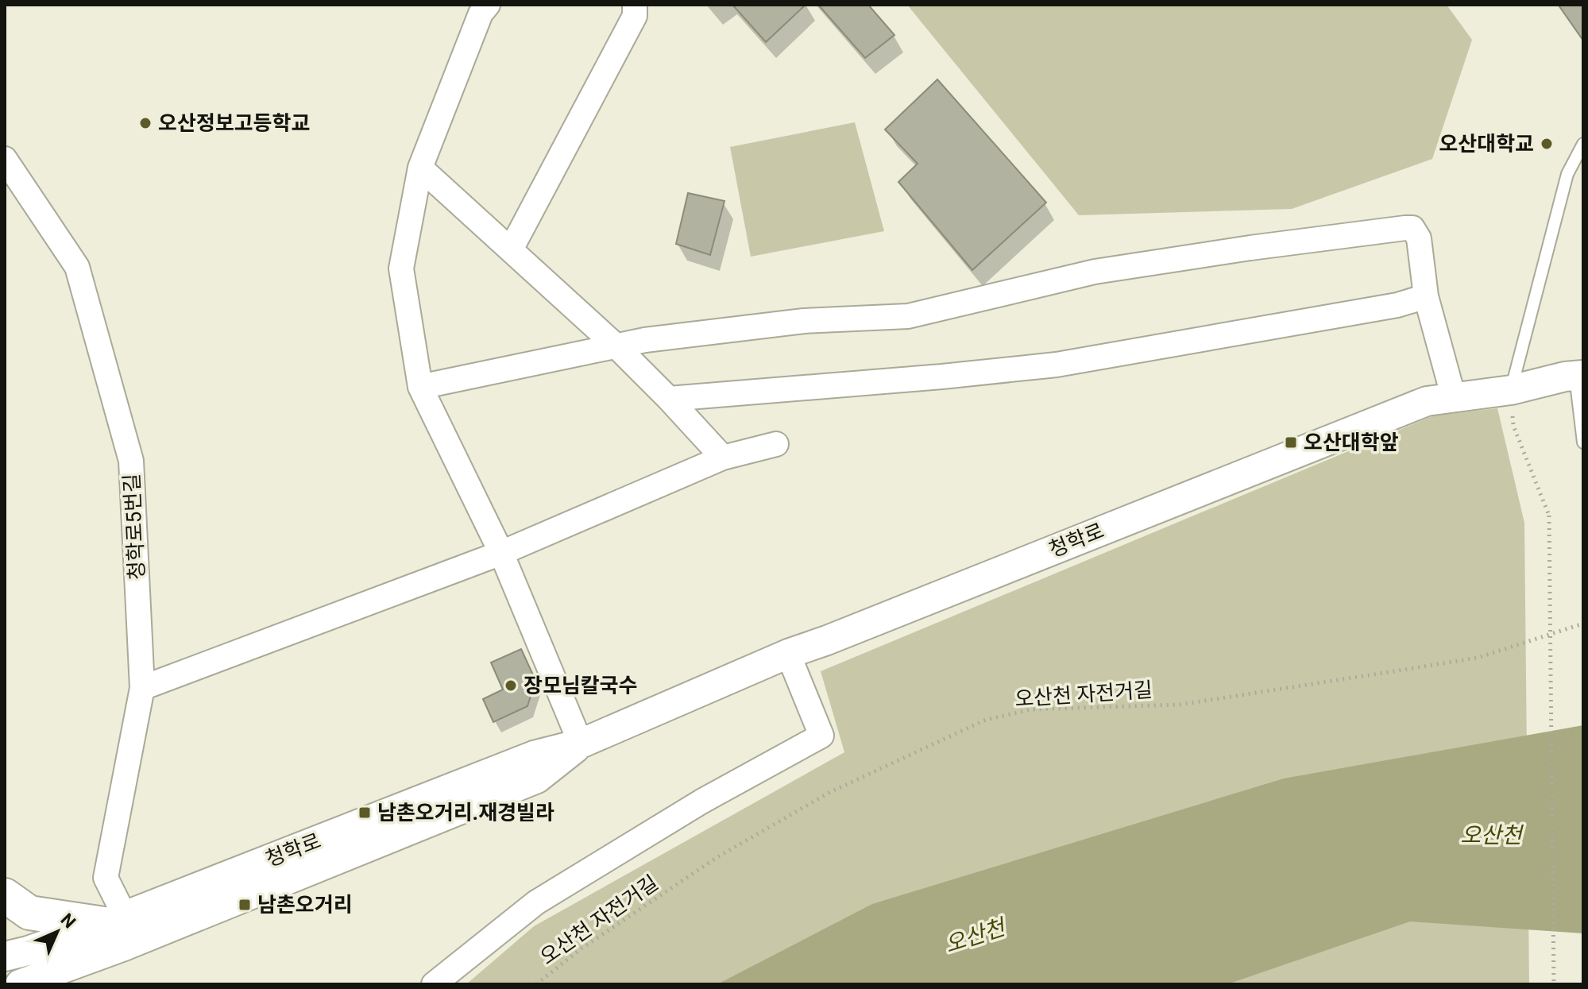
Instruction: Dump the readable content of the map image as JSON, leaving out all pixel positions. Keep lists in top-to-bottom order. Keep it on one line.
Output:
{"streets":{"street":["청학로5번길","청학로"],"path":["오산천 자전거길"]},"crossings":[["청학로5번길","청학로"]],"water":["오산천"],"places":{"other":["오산정보고등학교","오산대학교","장모님칼국수"],"transit":["오산대학앞","남촌오거리.재경빌라","남촌오거리"]},"north":"top right"}
